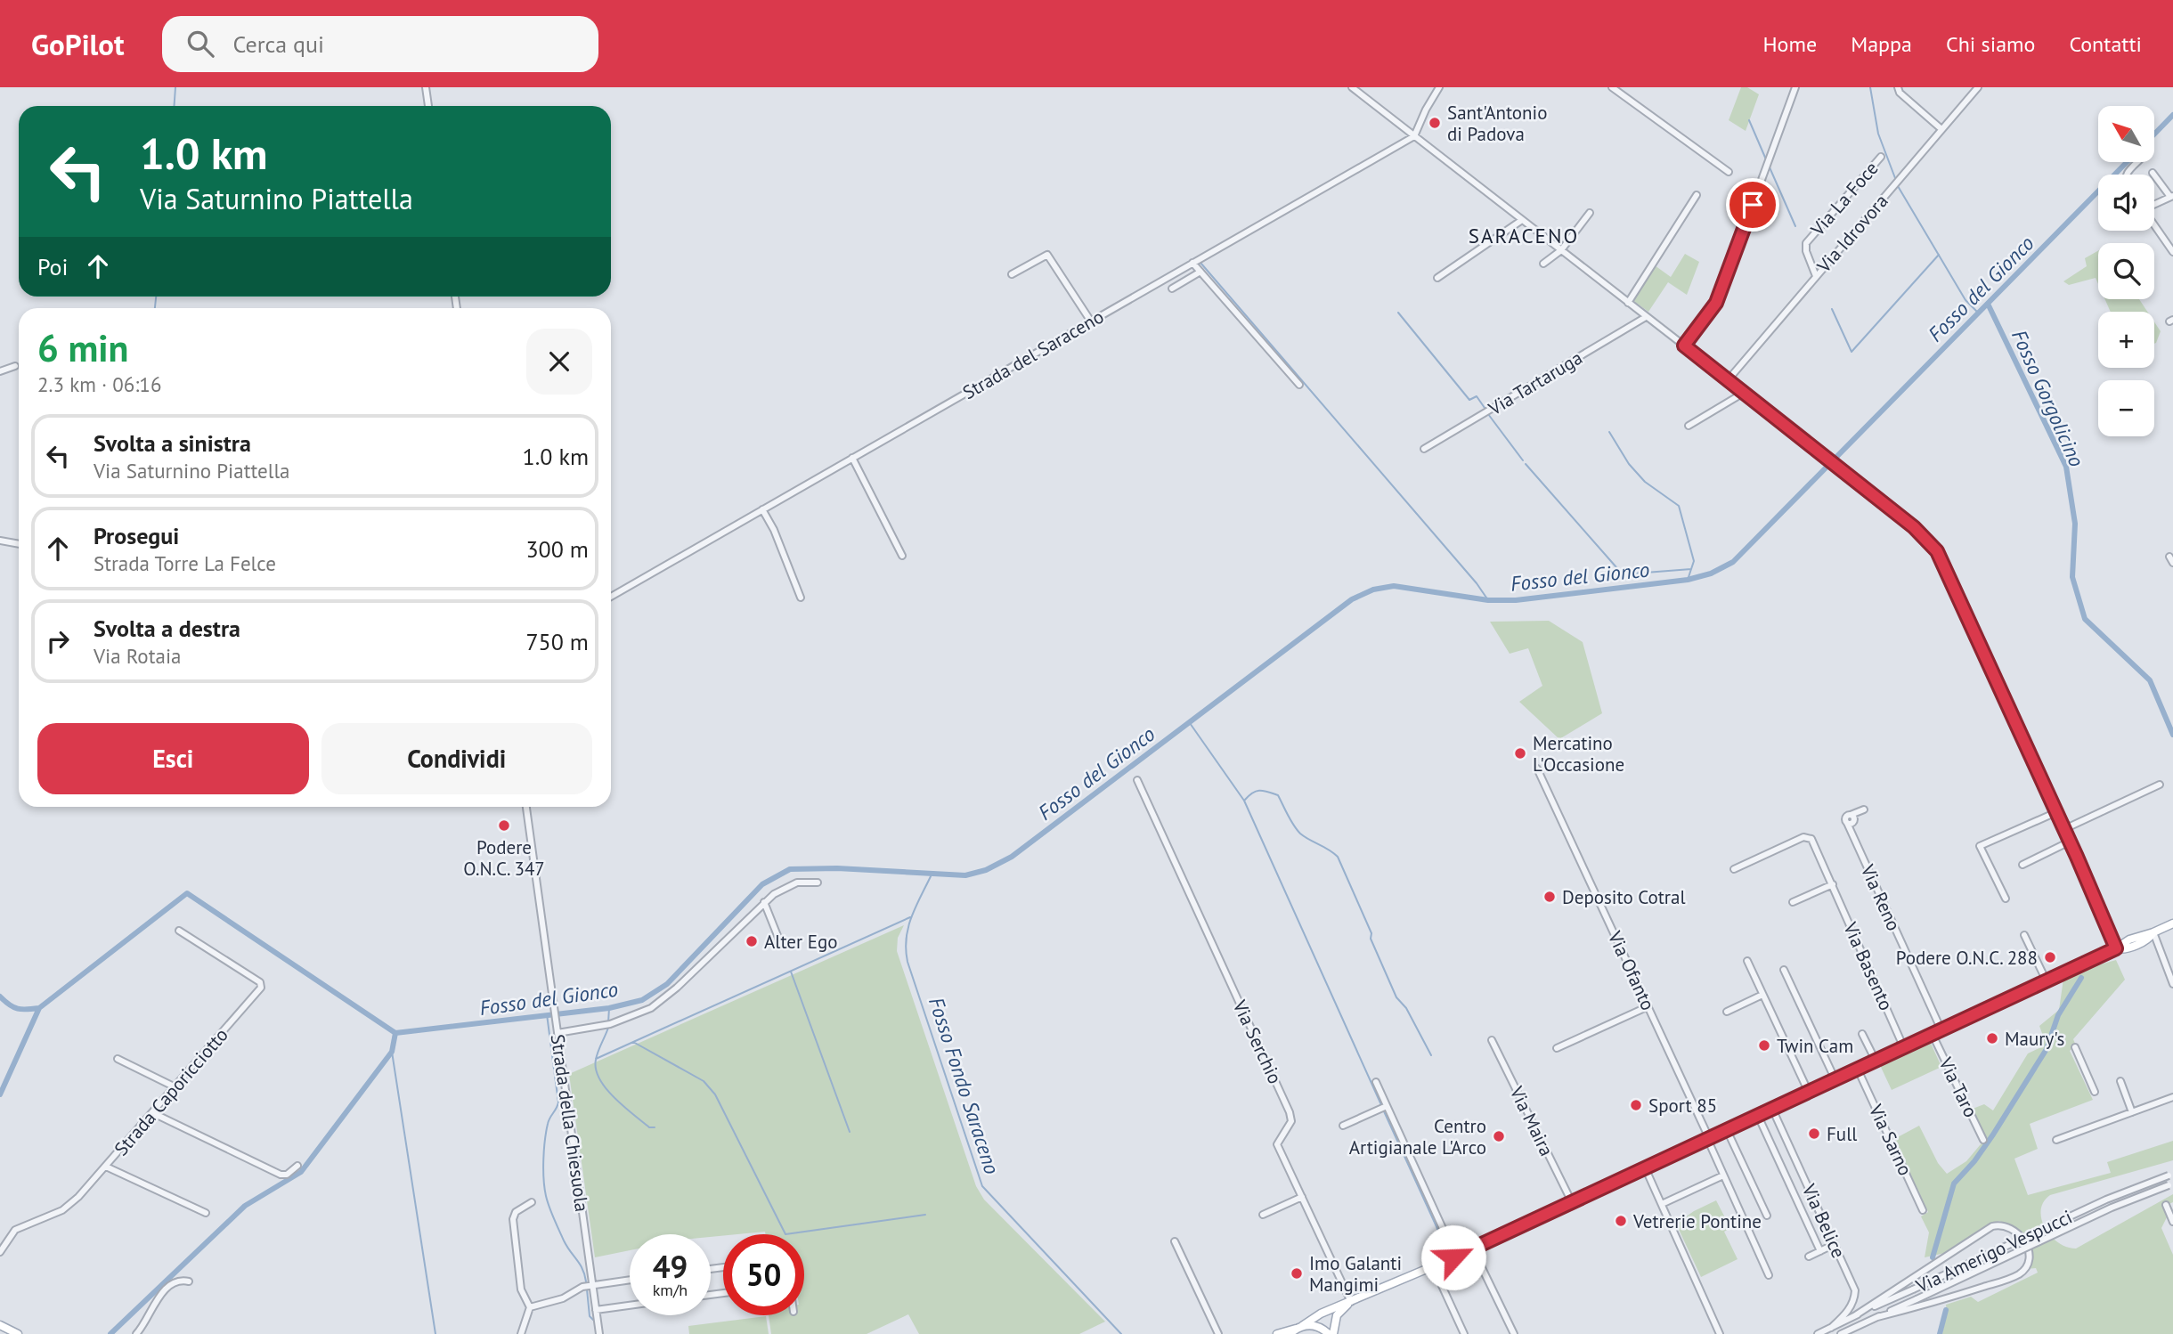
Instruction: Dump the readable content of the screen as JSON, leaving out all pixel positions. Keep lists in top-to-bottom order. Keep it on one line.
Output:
{"streets":{"street":["Via La Foce","Via Idrovora","Strada del Saraceno","Via Tartaruga","Via Reno","Via Basento","Via Ofanto","Via Serchio","Via Taro","Strada Caporicciotto","Via Maira","Strada della Chiesuola","Via Sarno","Via Belice","Via Amerigo Vespucci"]},"crossings":[["Via La Foce","Via Idrovora"],["Via Belice","Via Amerigo Vespucci"]],"districts":["SARACENO"],"water":["Fosso del Gionco","Fosso Gorgolicino","Fosso Fondo Saraceno"],"places":["Sant'Antonio di Padova","Mercatino L'Occasione","Podere O.N.C. 347","Deposito Cotral","Alter Ego","Podere O.N.C. 288","Maury's","Twin Cam","Sport 85","Full","Centro Artigianale L'Arco","Vetrerie Pontine","Imo Galanti Mangimi"],"north":"top left","page":{"header":"GoPilot","search":"Cerca qui","nav":["Home","Mappa","Chi siamo","Contatti"],"map_buttons":["+","−"],"turn":["1.0 km","Via Saturnino Piattella"],"then":"Poi","heading":["6 min","2.3 km · 06:16"],"list":[{"name":"Svolta a sinistra","note":"Via Saturnino Piattella","value":"1.0 km"},{"name":"Prosegui","note":"Strada Torre La Felce","value":"300 m"},{"name":"Svolta a destra","note":"Via Rotaia","value":"750 m"}],"buttons":["Esci","Condividi"],"speed":"49 km/h","limit":"50"}}
